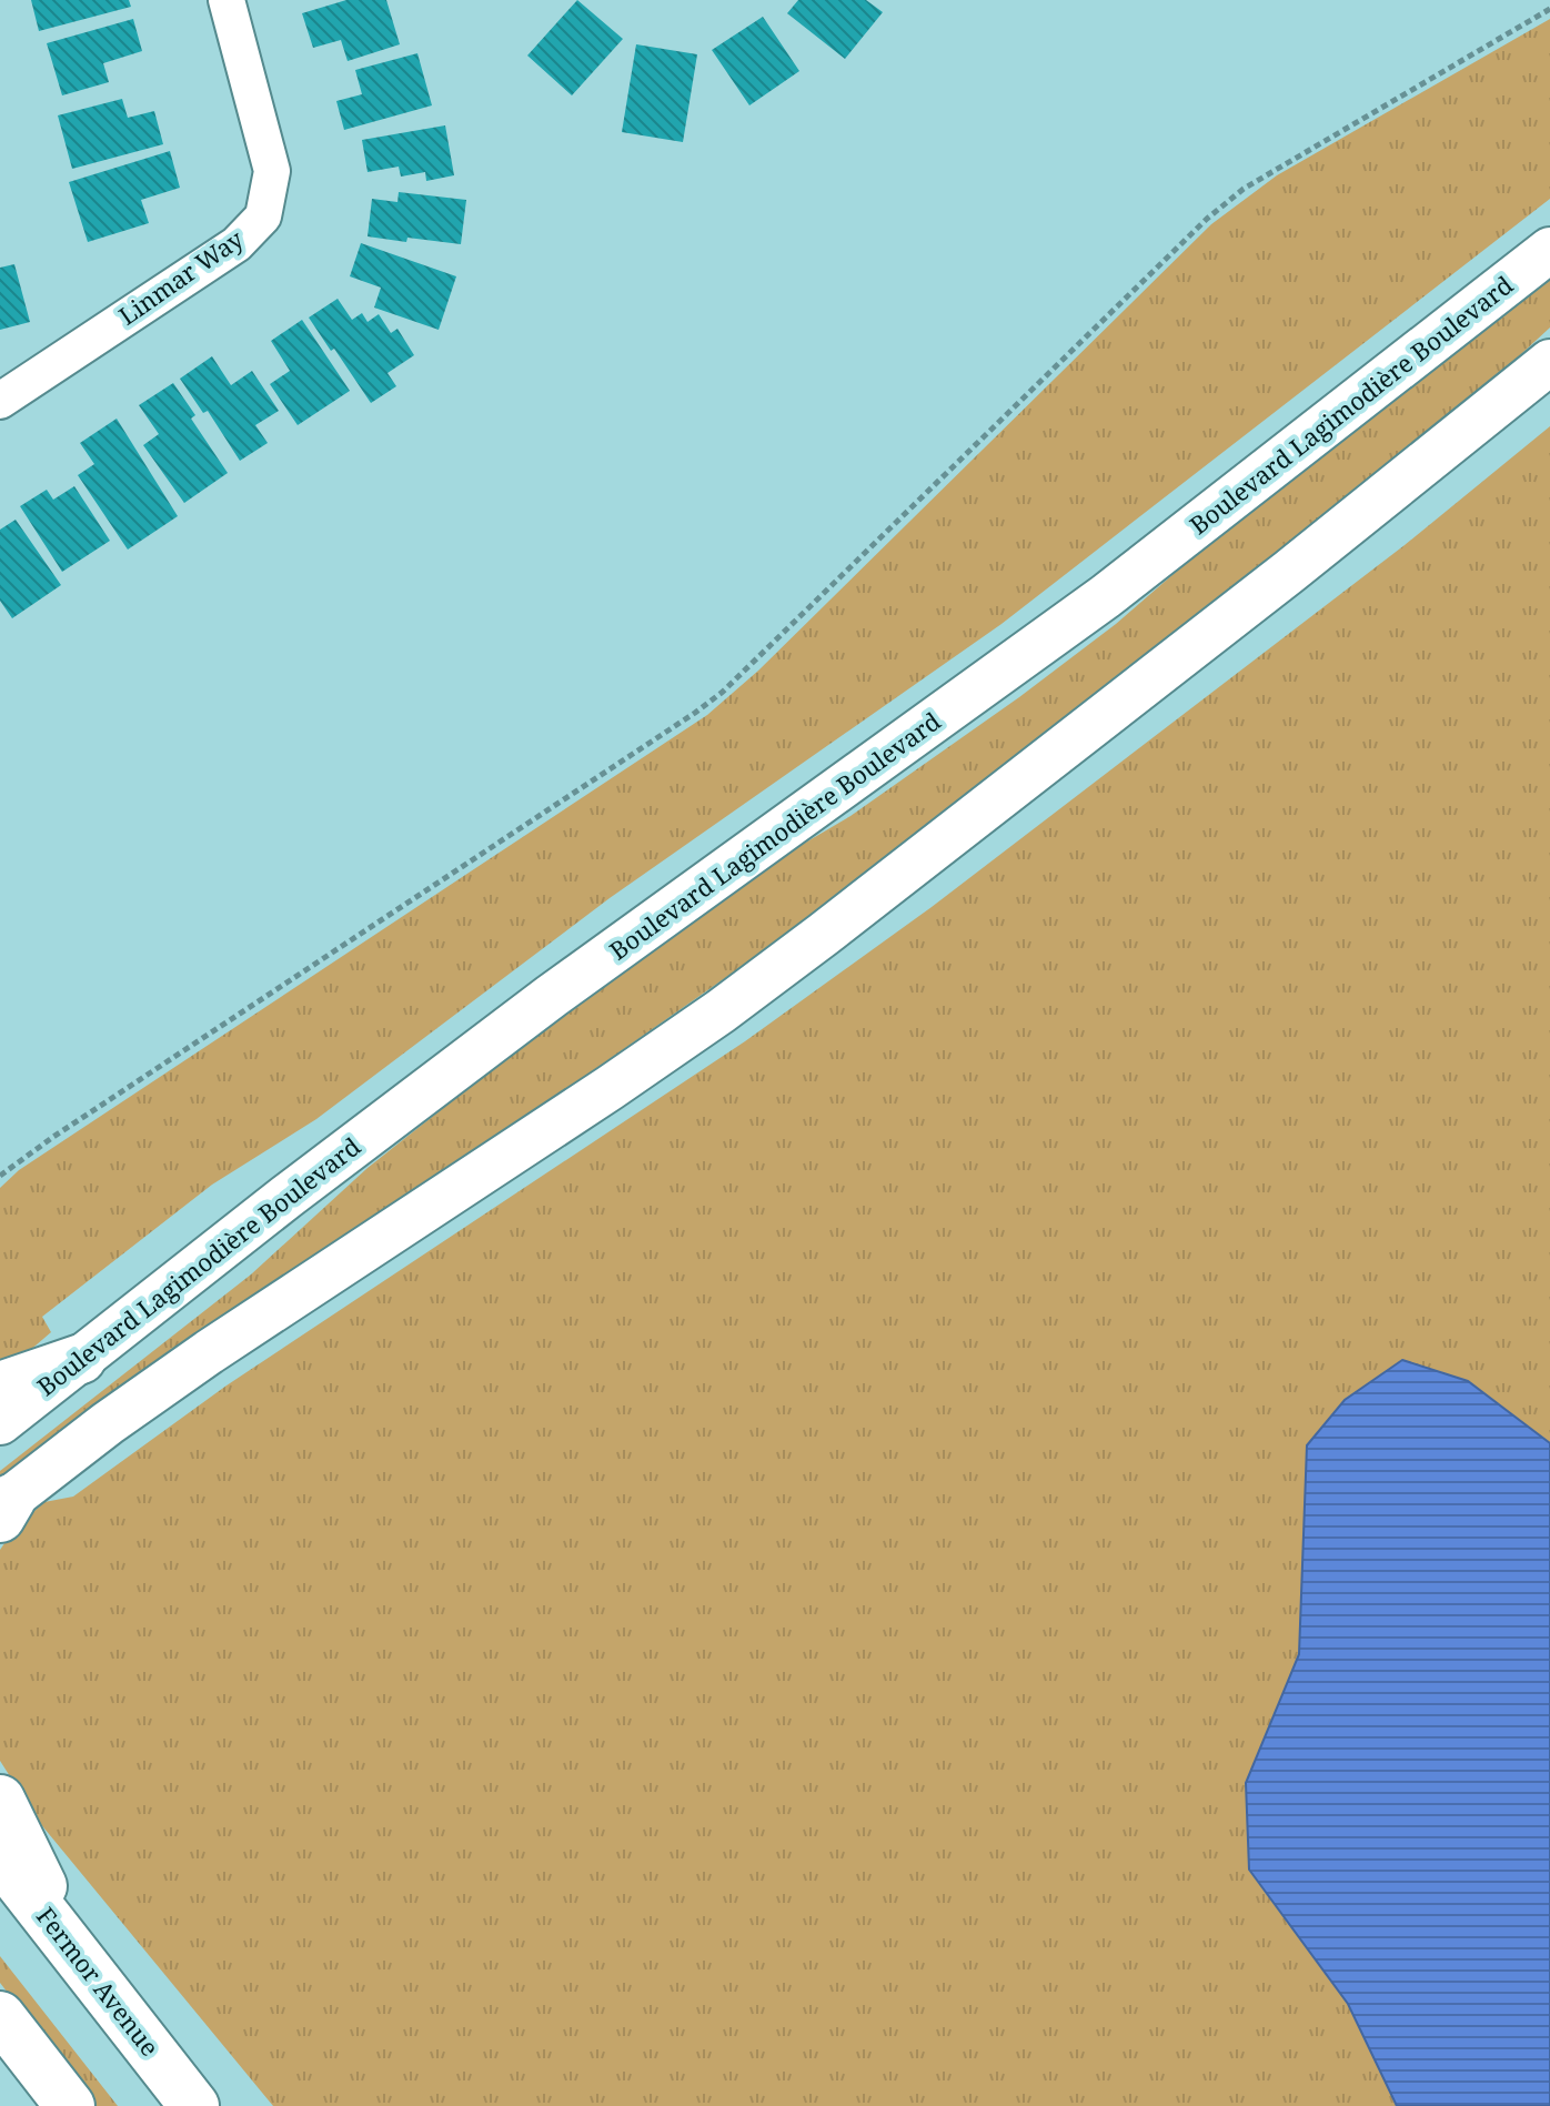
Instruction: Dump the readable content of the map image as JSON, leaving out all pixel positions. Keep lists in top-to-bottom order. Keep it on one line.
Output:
{"streets":{"highway":["Fermor Avenue"],"main road":["Boulevard Lagimodière Boulevard"],"street":["Linmar Way"]}}
